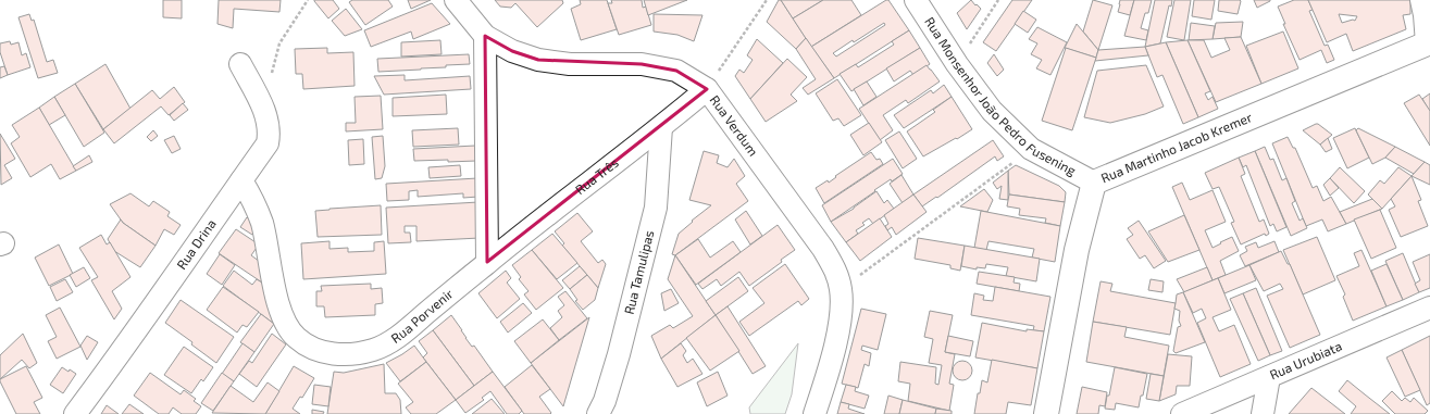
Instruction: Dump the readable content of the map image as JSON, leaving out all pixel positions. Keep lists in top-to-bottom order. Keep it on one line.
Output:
{"streets":{"street":["Rua Monsenhor João Pedro Fusening","Rua Verdum","Rua Martinho Jacob Kremer","Rua Três","Rua Drina","Rua Tamulipas","Rua Porvenir","Rua Urubiata"]},"crossings":[["Rua Monsenhor João Pedro Fusening","Rua Martinho Jacob Kremer"],["Rua Verdum","Rua Três"],["Rua Três","Rua Tamulipas"],["Rua Três","Rua Porvenir"],["Rua Drina","Rua Porvenir"]]}
